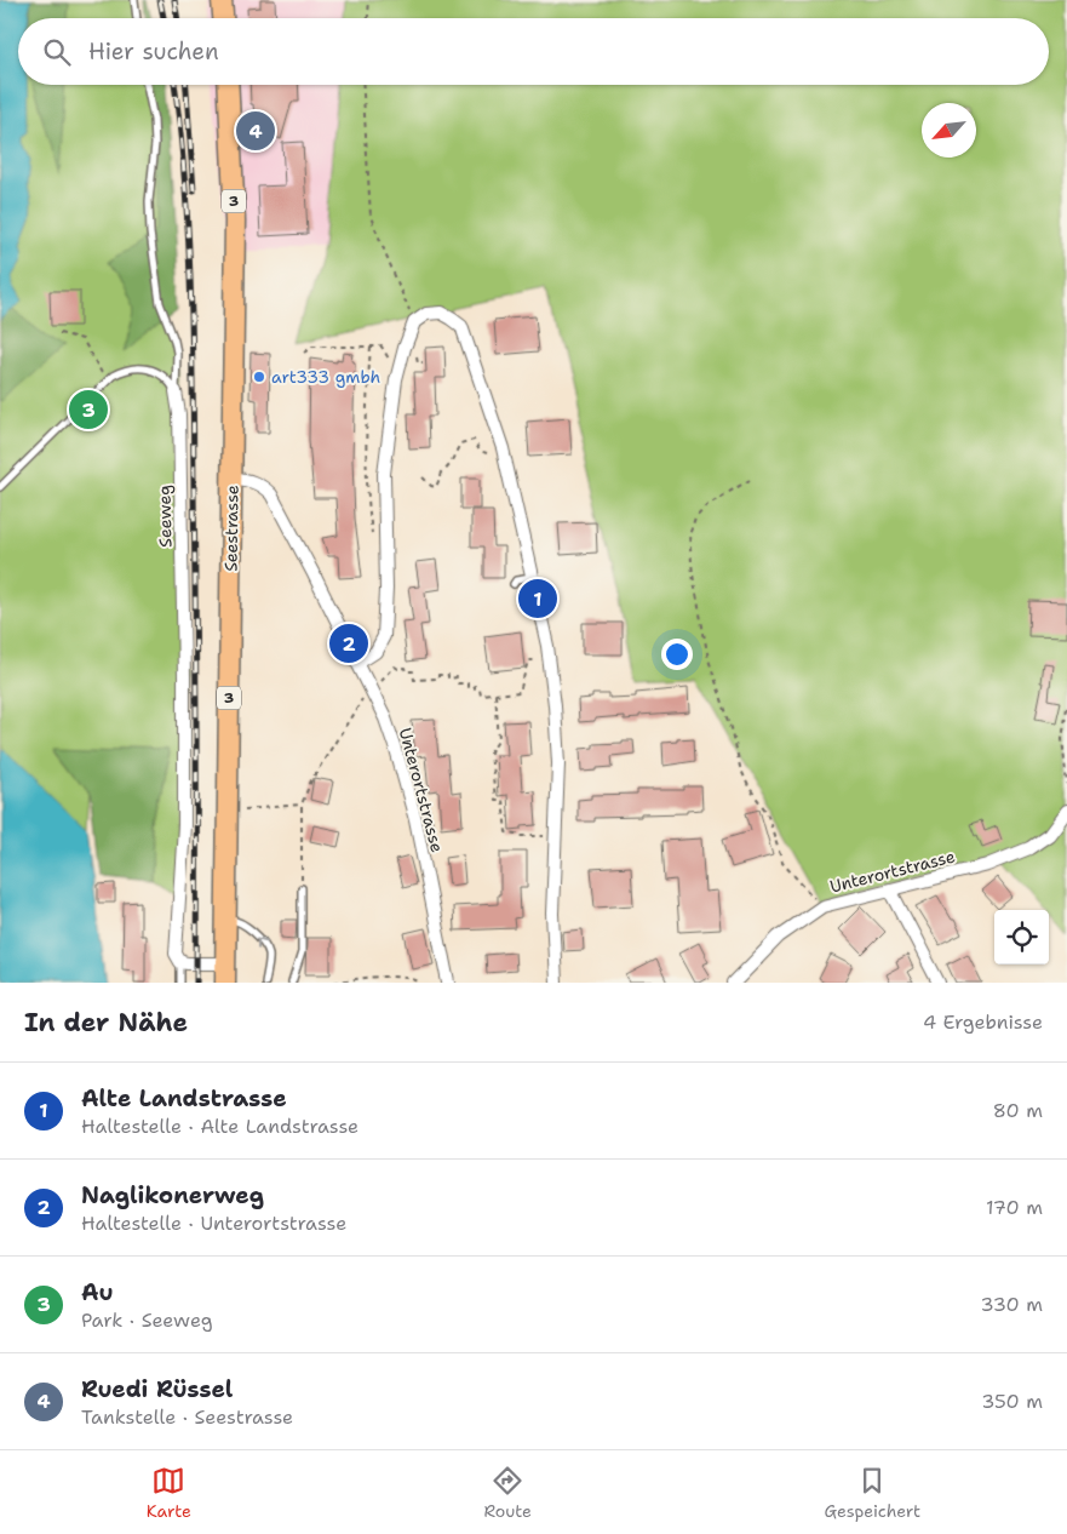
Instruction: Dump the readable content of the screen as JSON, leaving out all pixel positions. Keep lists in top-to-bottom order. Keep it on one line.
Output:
{"streets":{"main road":["3","Seestrasse"],"street":["Seeweg","Unterortstrasse"]},"crossings":[["Seestrasse","Unterortstrasse"]],"places":["art333 gmbh"],"north":"bottom left","page":{"search":"Hier suchen","pins":["4","3","1","2"],"heading":["In der Nähe","4 Ergebnisse"],"list":[{"mark":"1","name":"Alte Landstrasse","note":"Haltestelle · Alte Landstrasse","value":"80 m"},{"mark":"2","name":"Naglikonerweg","note":"Haltestelle · Unterortstrasse","value":"170 m"},{"mark":"3","name":"Au","note":"Park · Seeweg","value":"330 m"},{"mark":"4","name":"Ruedi Rüssel","note":"Tankstelle · Seestrasse","value":"350 m"}],"nav":["Karte","Route","Gespeichert"]}}
